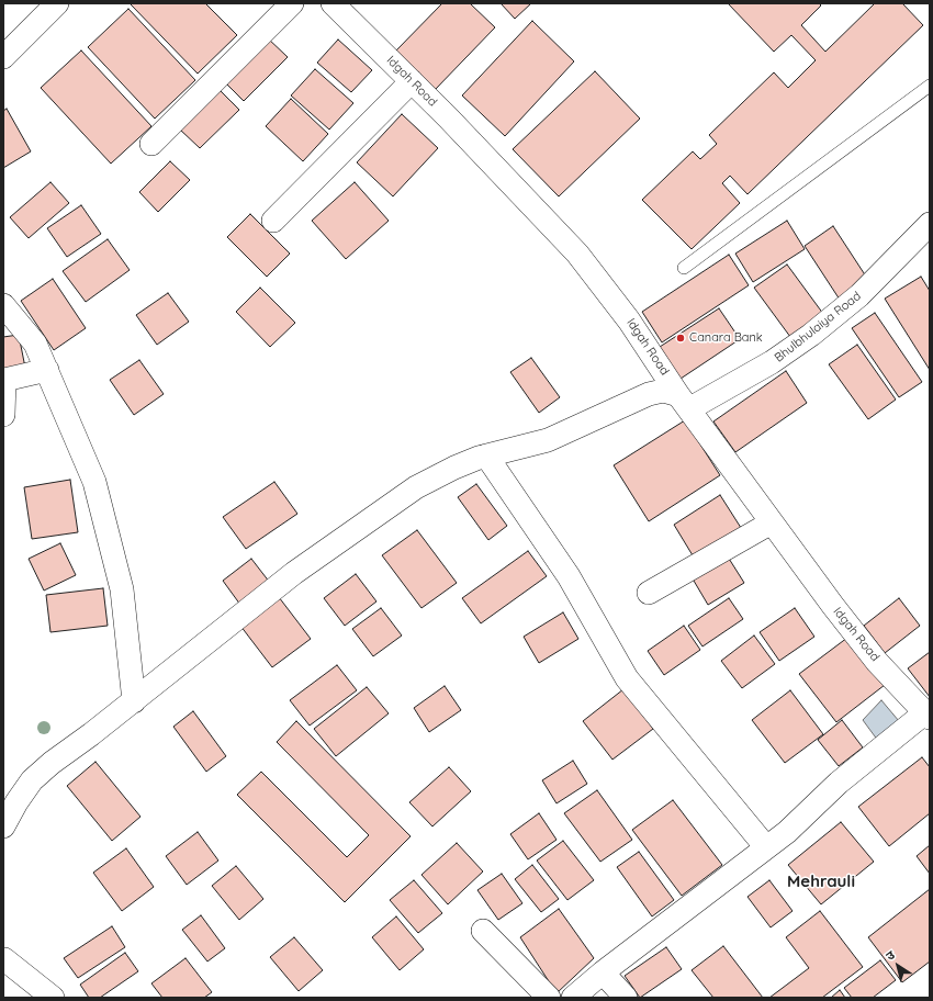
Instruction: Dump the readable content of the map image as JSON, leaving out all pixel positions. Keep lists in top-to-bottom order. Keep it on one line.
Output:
{"streets":{"street":["Idgah Road","Bhulbhulaiya Road"]},"crossings":[["Idgah Road","Bhulbhulaiya Road"]],"districts":["Mehrauli"],"places":["Canara Bank"],"north":"top left"}
